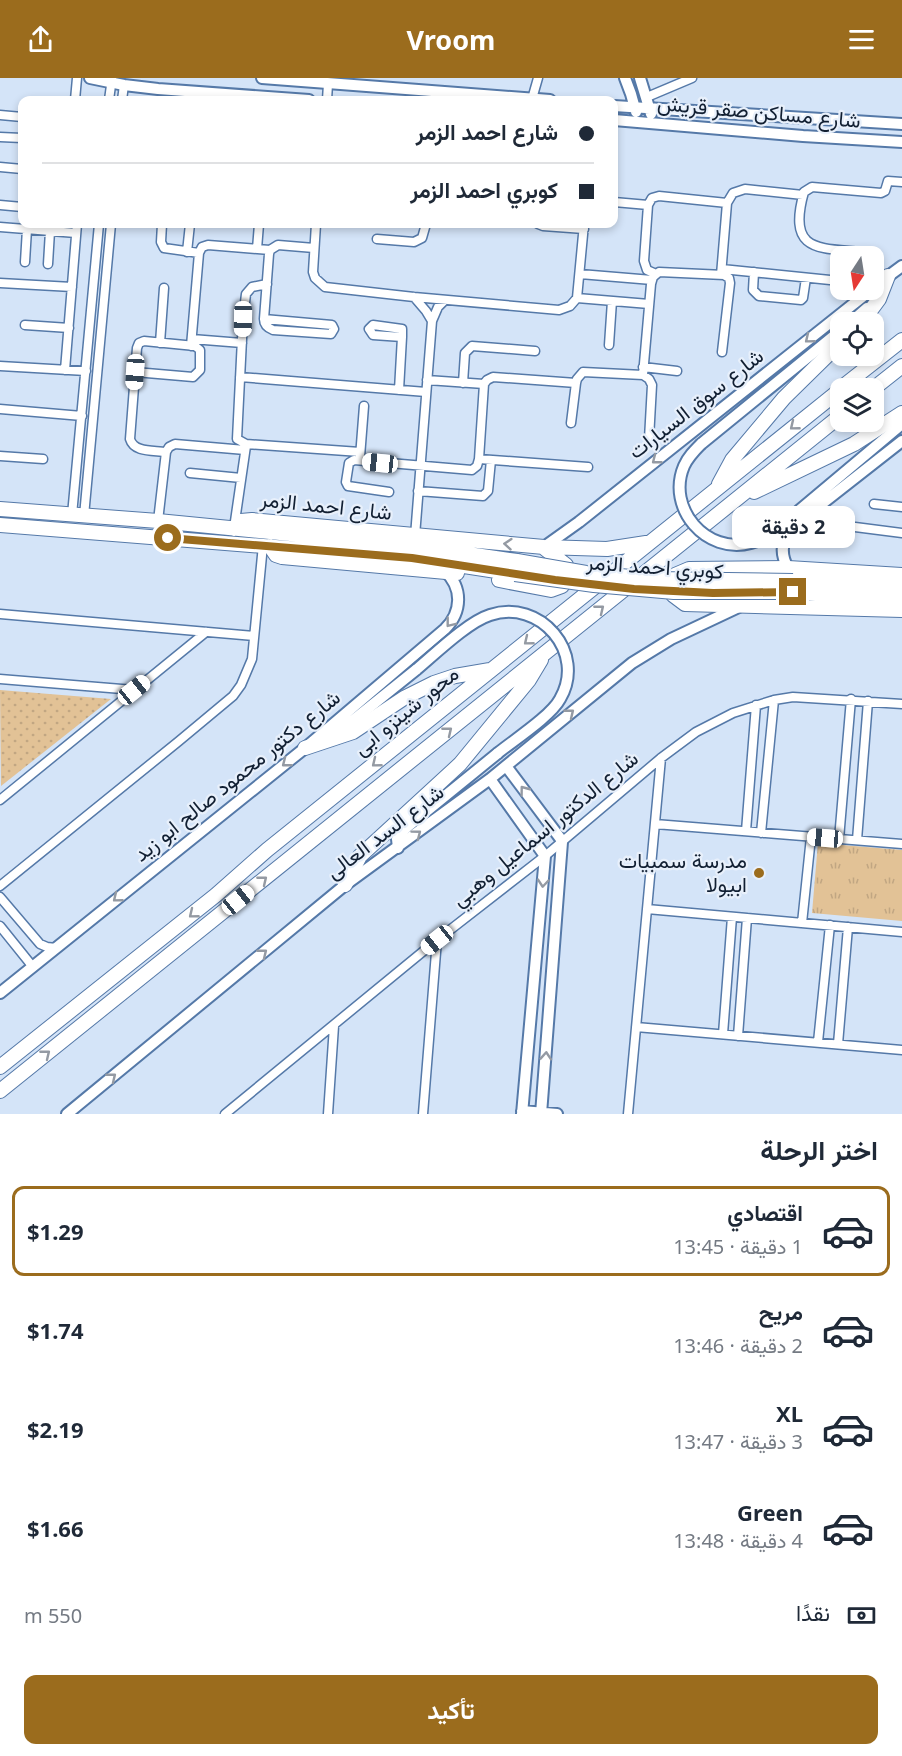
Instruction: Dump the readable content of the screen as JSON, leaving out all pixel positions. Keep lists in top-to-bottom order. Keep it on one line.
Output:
{"streets":{"main road":["شارع احمد الزمر","كوبري احمد الزمر","محور شينزو ابى"],"street":["شارع مساكن صقر قريش","شارع سوق السيارات","شارع دكتور محمود صالح ابو زيد","شارع الدكتور اسماعيل وهبي","شارع السد العالى"]},"crossings":[["شارع سوق السيارات","شارع احمد الزمر"],["شارع احمد الزمر","محور شينزو ابى"]],"one_way":["شارع سوق السيارات","شارع السد العالى"],"places":["مدرسة سمبيات ابيولا"],"north":"bottom","page":{"header":"Vroom","banner":["شارع احمد الزمر","كوبري احمد الزمر"],"bubble":"2 دقيقة","heading":"اختر الرحلة","list":[{"name":"اقتصادي","note":"1 دقيقة · 13:45","value":"$1.29"},{"name":"مريح","note":"2 دقيقة · 13:46","value":"$1.74"},{"name":"XL","note":"3 دقيقة · 13:47","value":"$2.19"},{"name":"Green","note":"4 دقيقة · 13:48","value":"$1.66"}],"pay":["نقدًا","550 m"],"buttons":"تأكيد"}}
